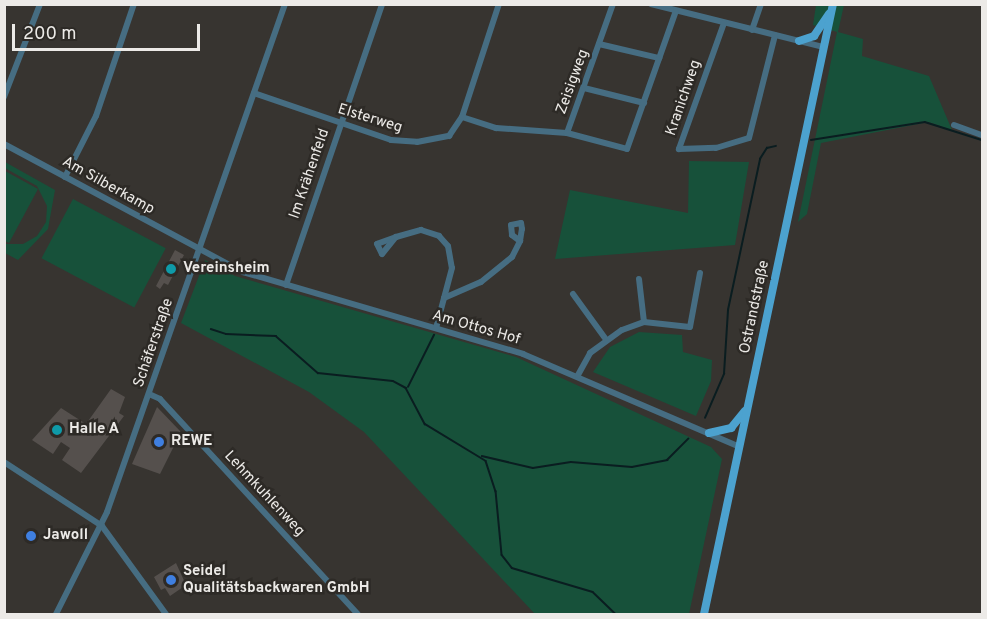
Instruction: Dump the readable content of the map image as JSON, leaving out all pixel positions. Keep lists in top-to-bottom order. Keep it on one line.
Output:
{"streets":{"main road":["Ostrandstraße"],"street":["Zeisigweg","Kranichweg","Elsterweg","Im Krähenfeld","Am Silberkamp","Am Ottos Hof","Schäferstraße","Lehmkuhlenweg"]},"crossings":[["Zeisigweg","Elsterweg"],["Elsterweg","Im Krähenfeld"],["Elsterweg","Schäferstraße"],["Im Krähenfeld","Am Ottos Hof"],["Am Silberkamp","Am Ottos Hof"],["Am Silberkamp","Schäferstraße"],["Ostrandstraße","Am Ottos Hof"],["Am Ottos Hof","Schäferstraße"],["Schäferstraße","Lehmkuhlenweg"]],"places":["Vereinsheim","Halle A","REWE","Jawoll","Seidel Qualitätsbackwaren GmbH"],"scale_bar":"200 m"}
